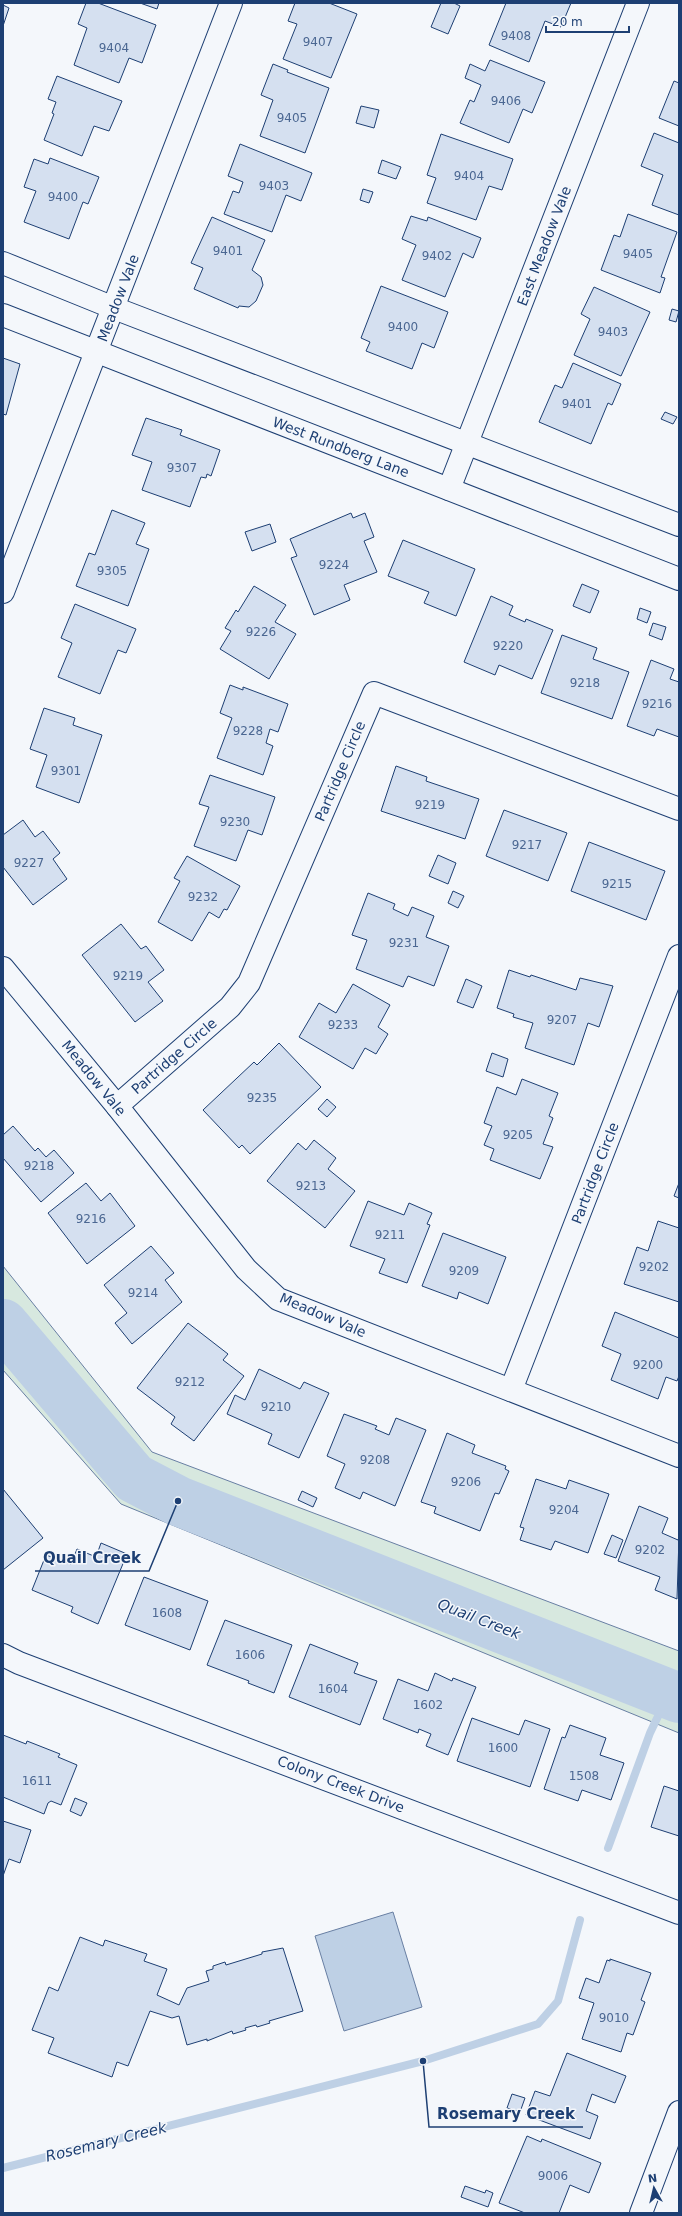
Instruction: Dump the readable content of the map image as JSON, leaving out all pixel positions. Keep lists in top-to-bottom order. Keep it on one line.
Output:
{"streets":{"street":["East Meadow Vale","Meadow Vale","West Rundberg Lane","Partridge Circle","Colony Creek Drive"]},"crossings":[["East Meadow Vale","West Rundberg Lane"],["Meadow Vale","West Rundberg Lane"],["Meadow Vale","Partridge Circle"]],"water":["Quail Creek","Rosemary Creek"],"places":["Quail Creek","Rosemary Creek"],"house_numbers":["9408","9407","9404","9406","9405","9404","9403","9400","9401","9405","9402","9400","9403","9401","9307","9224","9305","9226","9220","9218","9216","9228","9301","9219","9230","9217","9227","9215","9232","9231","9219","9207","9233","9235","9205","9218","9213","9216","9211","9202","9209","9214","9200","9212","9210","9208","9206","9204","9202","1608","1606","1604","1602","1600","1508","1611","9010","9006"],"scale_bar":"20 m","north":"top"}
